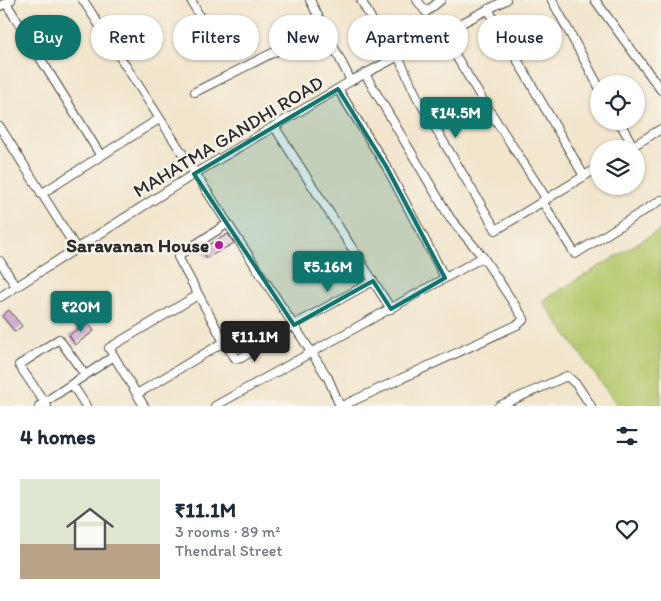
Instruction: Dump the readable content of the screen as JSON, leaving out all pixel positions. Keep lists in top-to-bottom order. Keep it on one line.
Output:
{"streets":{"street":["MAHATMA GANDHI ROAD"]},"places":["Saravanan House"],"page":{"chip":["Buy","Rent","Filters","New","Apartment","House"],"price":["₹14.5M","₹5.16M","₹20M","₹11.1M"],"heading":"4 homes","list":[{"name":"₹11.1M","note":"3 rooms · 89 m² · Thendral Street"}]}}
